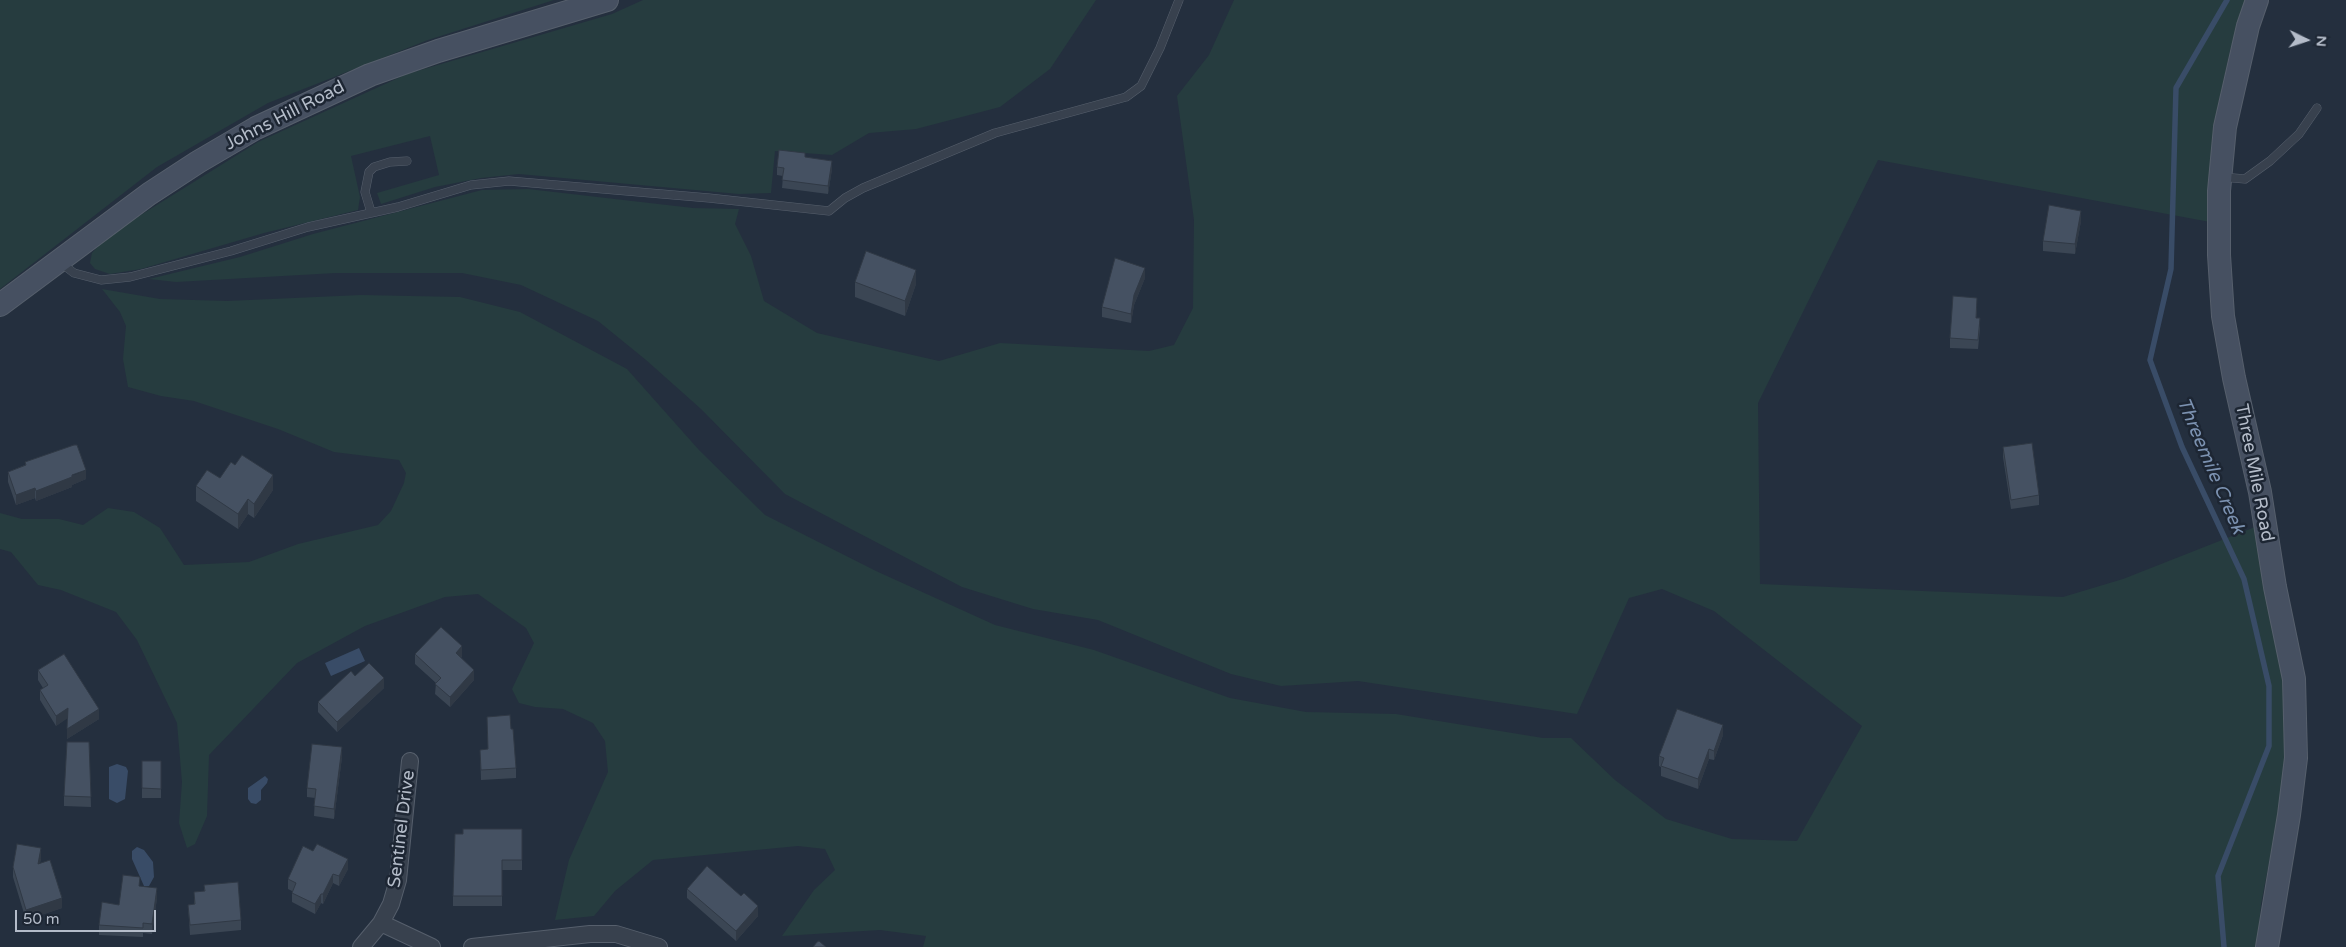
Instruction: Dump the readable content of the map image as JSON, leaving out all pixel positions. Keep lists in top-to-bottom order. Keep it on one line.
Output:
{"streets":{"street":["Johns Hill Road","Three Mile Road","Sentinel Drive"]},"water":["Threemile Creek"],"scale_bar":"50 m","north":"right"}
